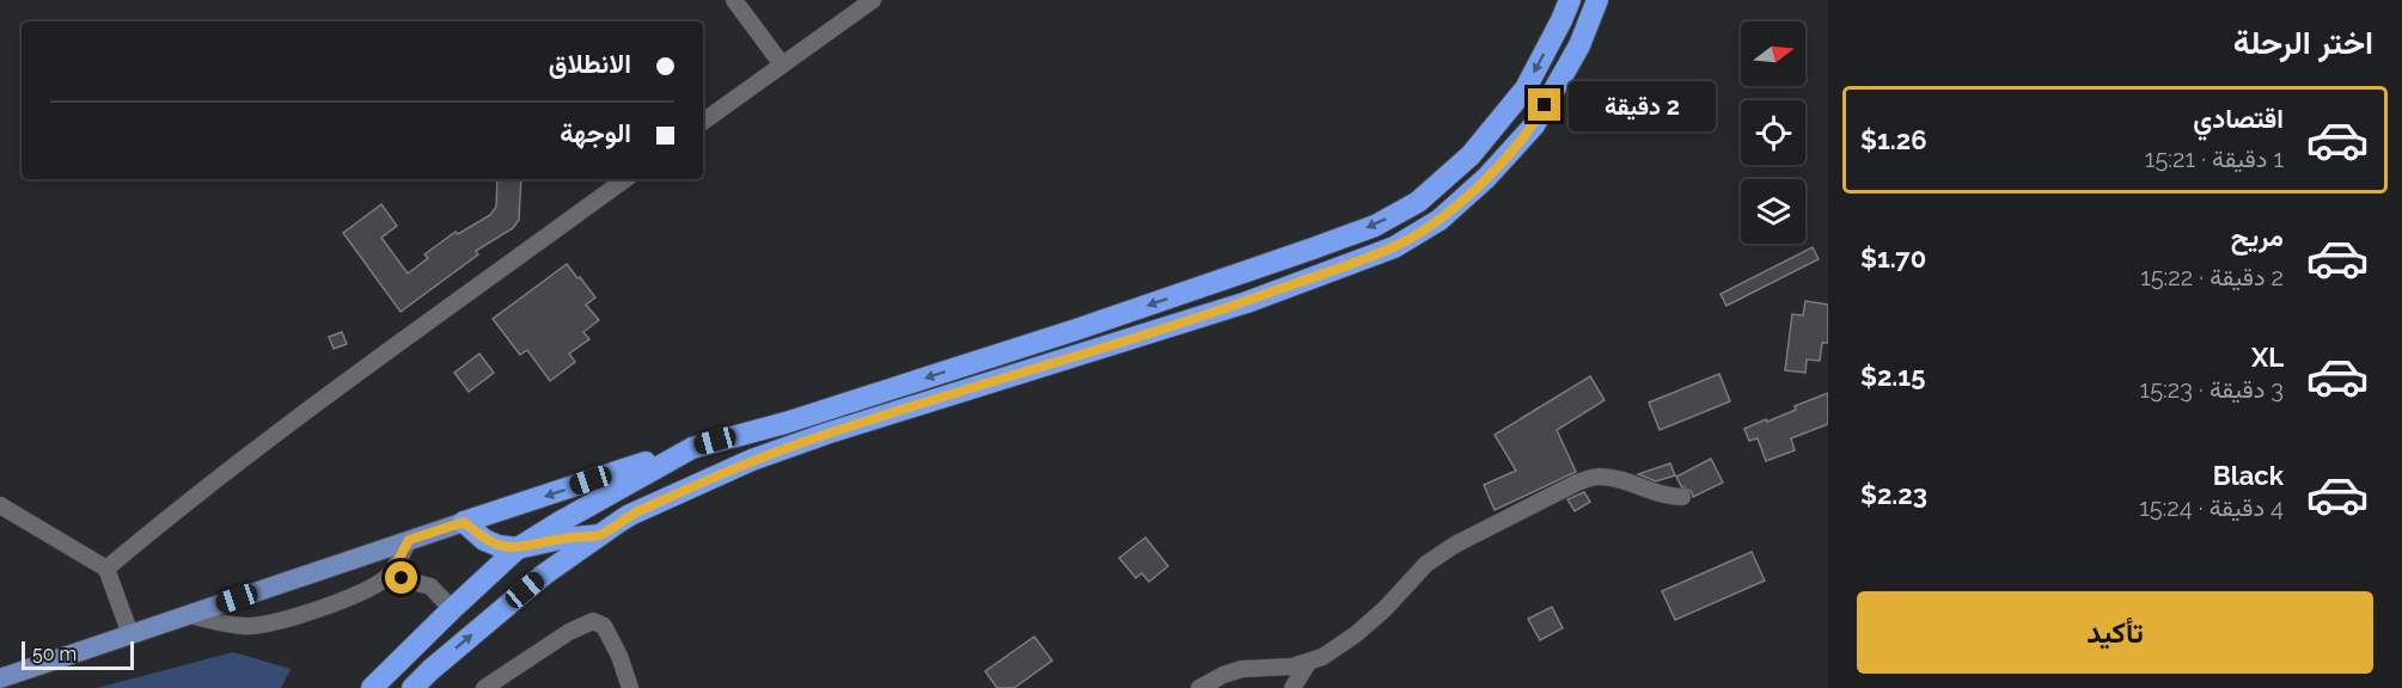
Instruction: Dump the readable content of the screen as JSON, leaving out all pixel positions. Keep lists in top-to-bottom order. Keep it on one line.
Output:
{"scale_bar":"50 m","north":"right","page":{"heading":"اختر الرحلة","banner":["الانطلاق","الوجهة"],"bubble":"2 دقيقة","list":[{"name":"اقتصادي","note":"1 دقيقة · 15:21","value":"$1.26"},{"name":"مريح","note":"2 دقيقة · 15:22","value":"$1.70"},{"name":"XL","note":"3 دقيقة · 15:23","value":"$2.15"},{"name":"Black","note":"4 دقيقة · 15:24","value":"$2.23"}],"buttons":"تأكيد","scale":"50 m"}}
